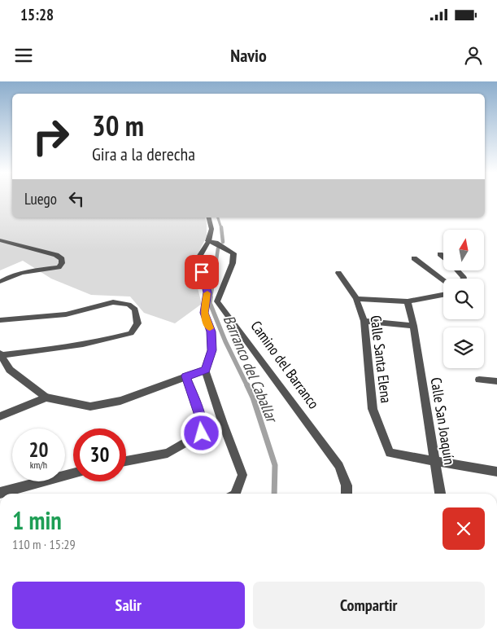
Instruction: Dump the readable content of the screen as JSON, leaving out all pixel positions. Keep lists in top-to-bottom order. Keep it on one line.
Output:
{"streets":{"street":["Calle Santa Elena","Camino del Barranco","Calle San Joaquín"]},"crossings":[["Calle Santa Elena","Calle San Joaquín"]],"water":["Barranco del Caballar"],"north":"top","page":{"status":"15:28","header":"Navio","turn":["30 m","Gira a la derecha"],"then":"Luego","speed":"20 km/h","limit":"30","heading":["1 min","110 m · 15:29"],"buttons":["Salir","Compartir"]}}
